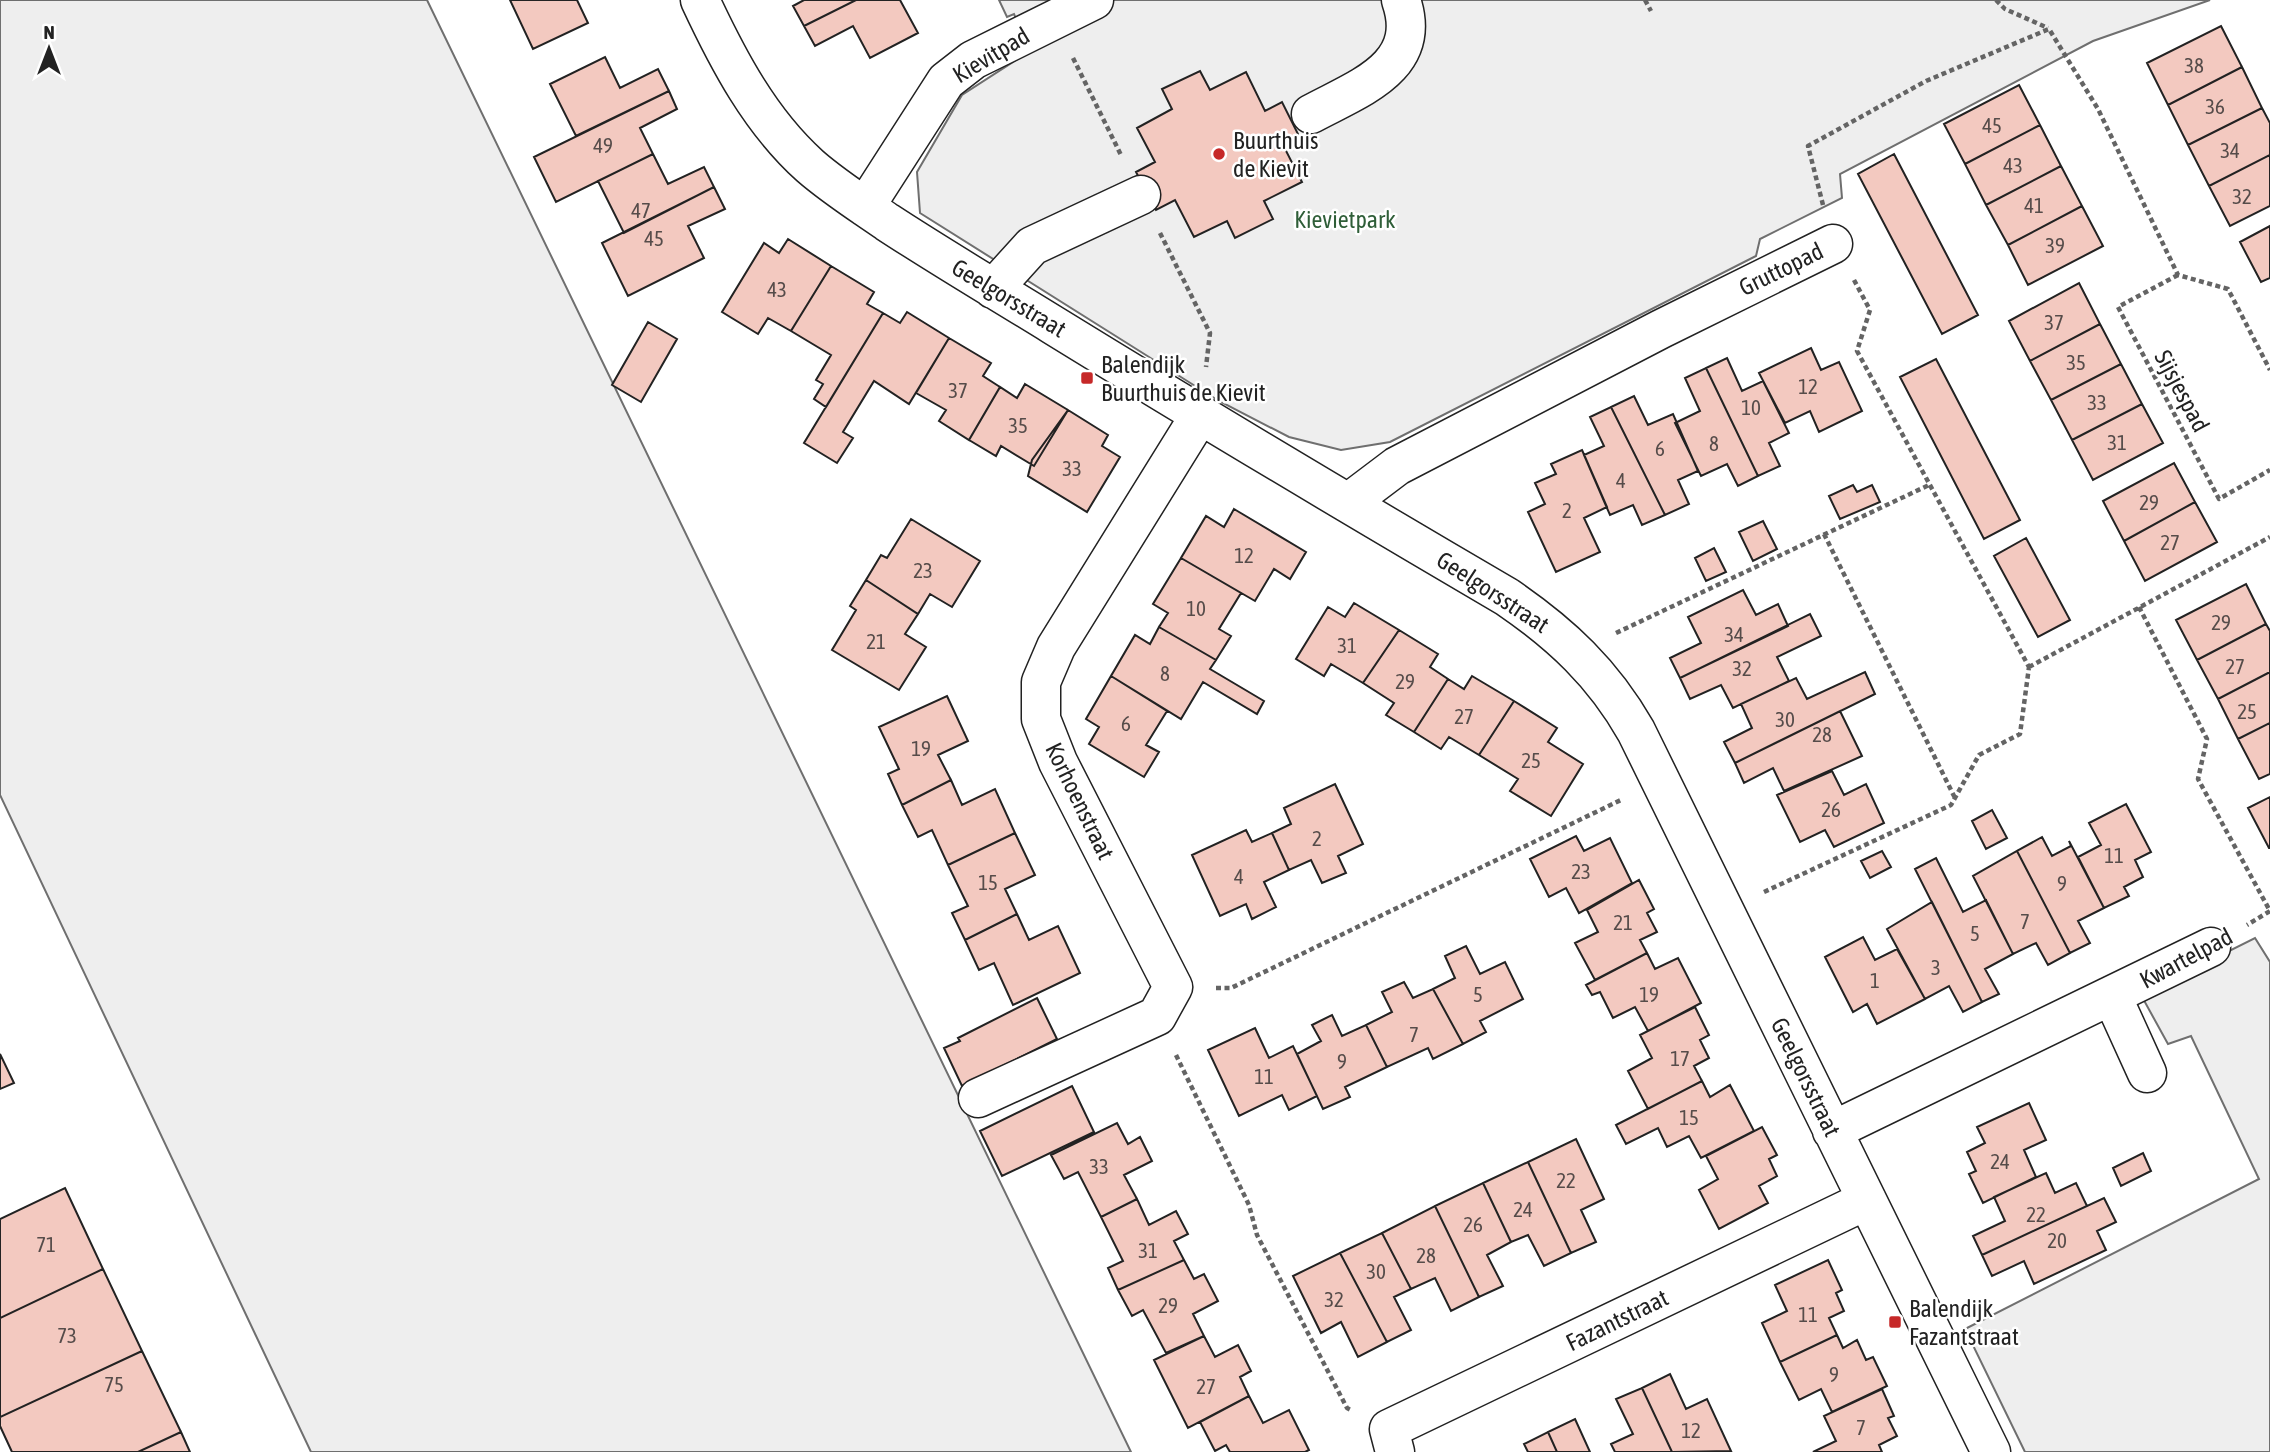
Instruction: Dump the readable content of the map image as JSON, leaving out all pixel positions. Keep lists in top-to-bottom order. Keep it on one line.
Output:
{"streets":{"street":["Kievitpad","Gruttopad","Geelgorsstraat","Korhoenstraat","Kwartelpad","Fazantstraat"],"path":["Sijsjespad"]},"crossings":[["Kievitpad","Geelgorsstraat"],["Gruttopad","Geelgorsstraat"],["Geelgorsstraat","Korhoenstraat"],["Geelgorsstraat","Kwartelpad"],["Geelgorsstraat","Fazantstraat"]],"parks":["Kievietpark"],"places":{"other":["Buurthuis de Kievit"],"transit":["Balendijk Buurthuis de Kievit","Balendijk Fazantstraat"]},"house_numbers":["38","36","45","49","34","43","32","41","47","45","39","43","37","35","12","37","33","10","35","31","8","6","33","4","29","2","27","12","23","10","29","34","21","31","27","32","8","29","25","27","30","6","28","19","25","26","2","11","23","4","15","9","7","21","5","3","1","5","19","7","17","9","11","15","24","33","22","24","22","26","20","71","31","28","30","32","29","11","73","9","75","27","7","12"],"north":"top"}
